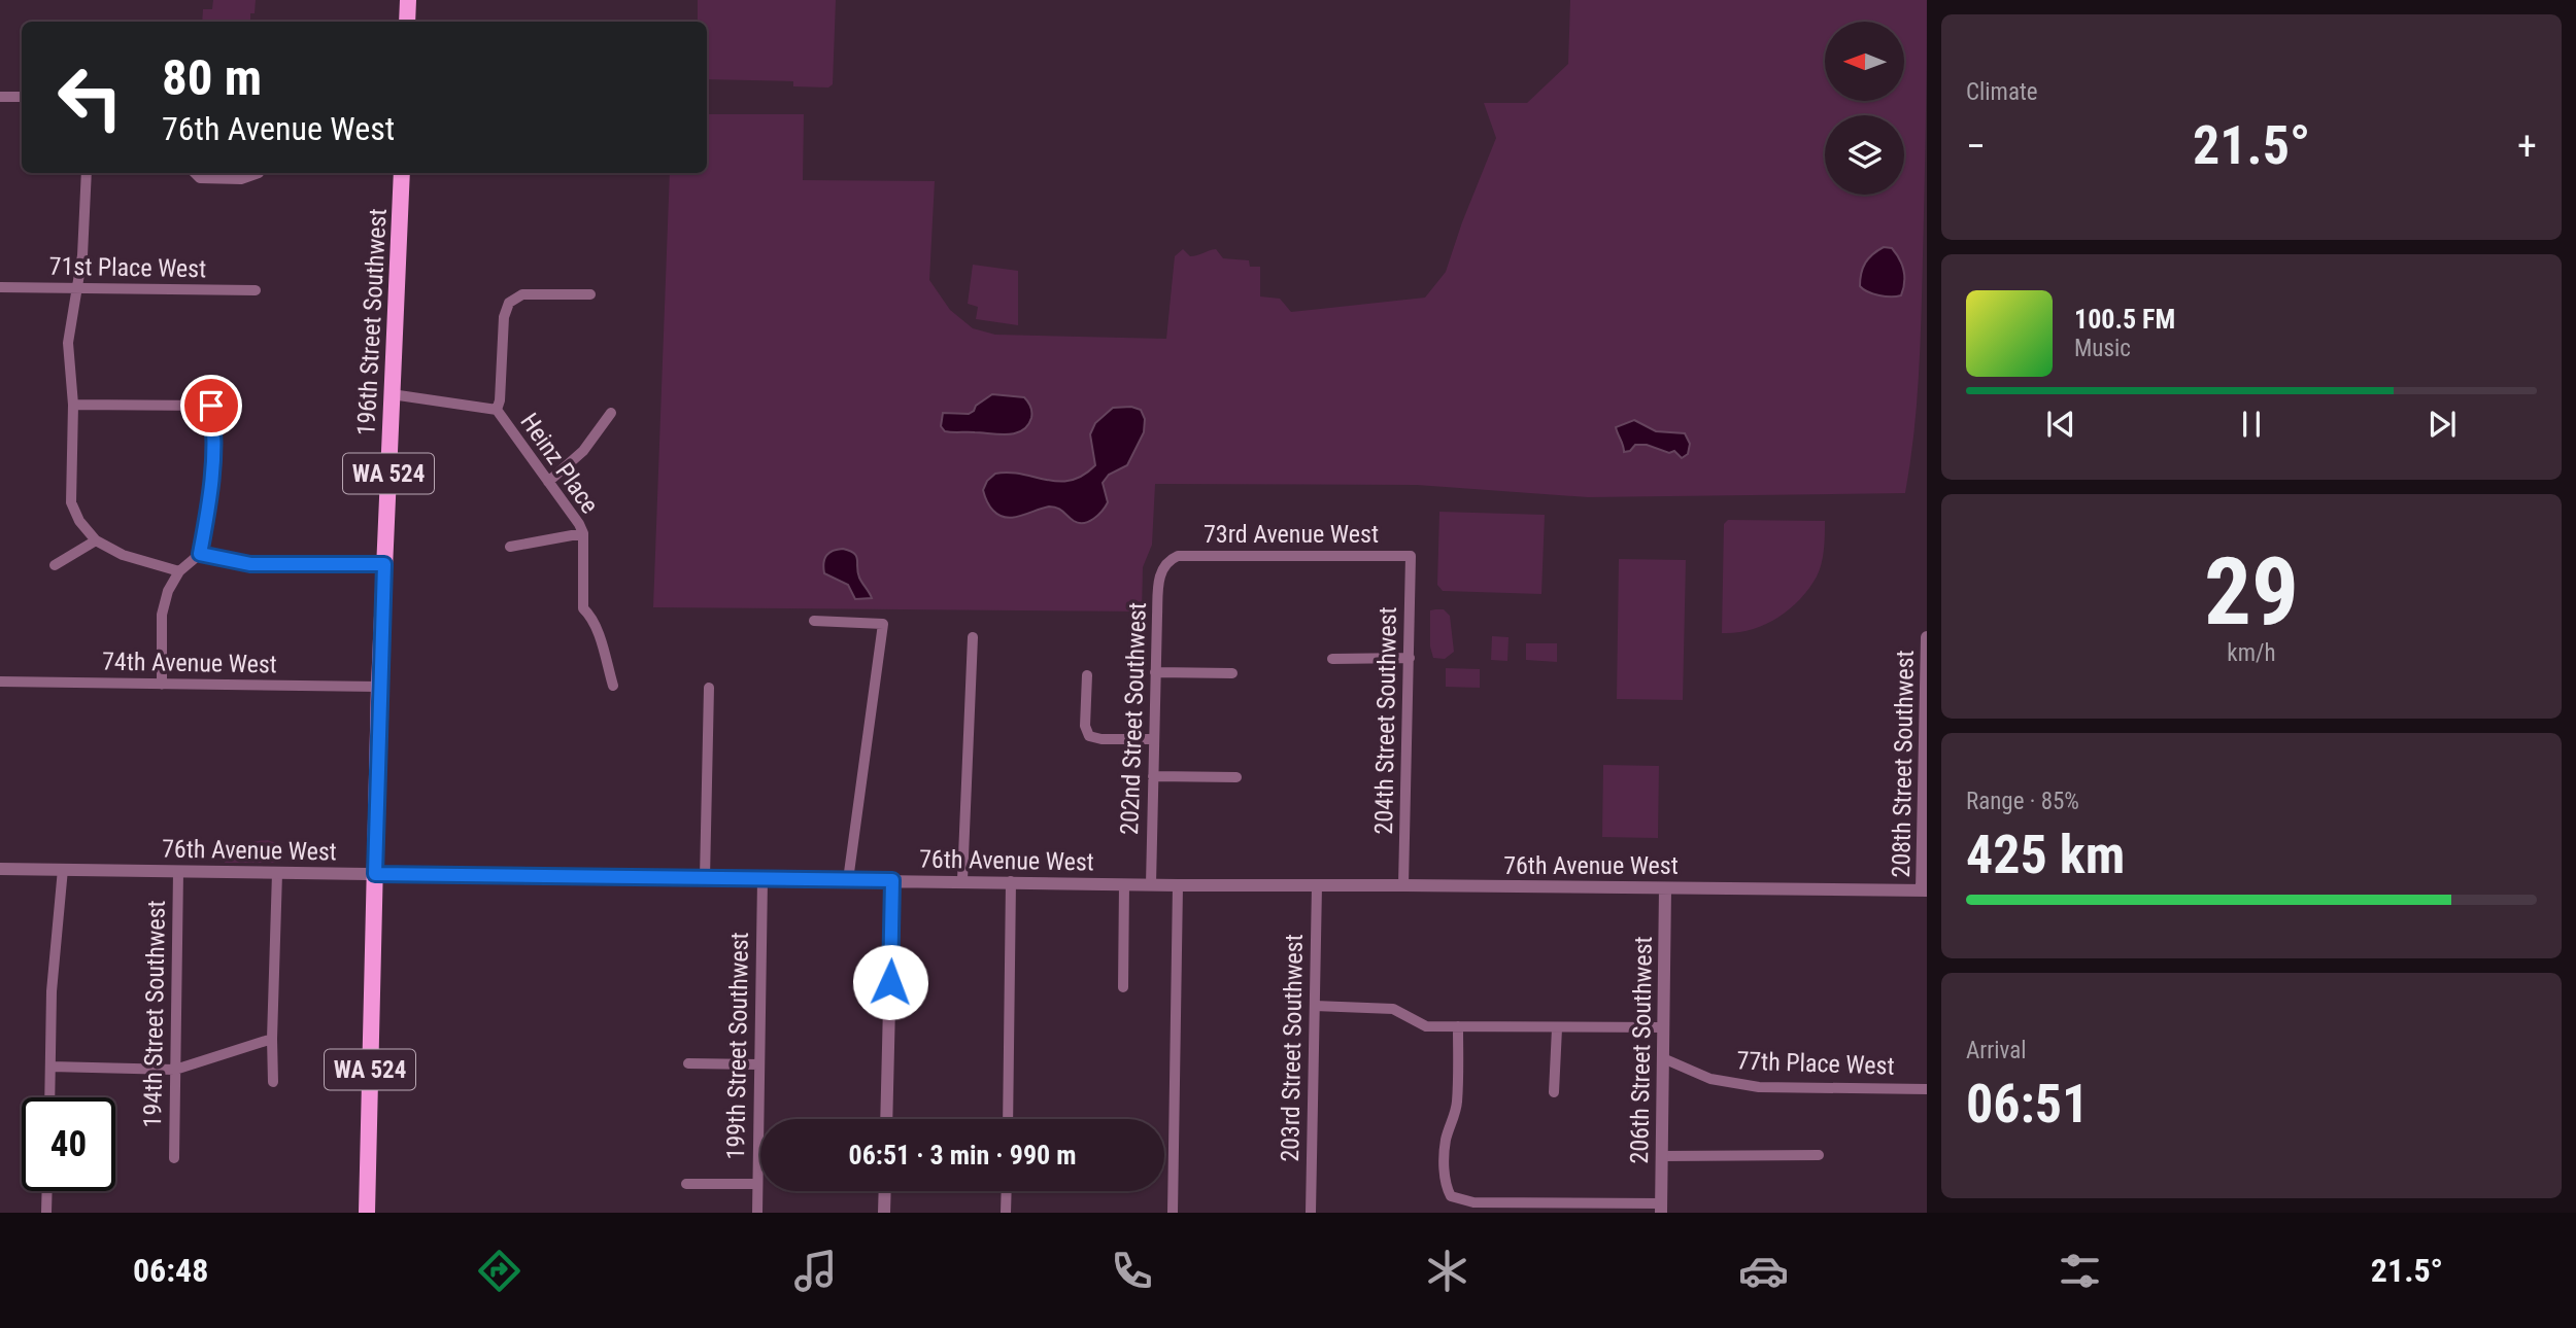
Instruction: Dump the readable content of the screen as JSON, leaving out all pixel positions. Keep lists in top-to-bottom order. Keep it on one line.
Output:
{"streets":{"main road":["196th Street Southwest","WA 524"],"street":["71st Place West","Heinz Place","73rd Avenue West","74th Avenue West","202nd Street Southwest","204th Street Southwest","208th Street Southwest","76th Avenue West","194th Street Southwest","199th Street Southwest","203rd Street Southwest","206th Street Southwest","77th Place West"]},"crossings":[["196th Street Southwest","Heinz Place"],["196th Street Southwest","74th Avenue West"],["196th Street Southwest","76th Avenue West"],["73rd Avenue West","202nd Street Southwest"],["73rd Avenue West","204th Street Southwest"],["202nd Street Southwest","76th Avenue West"],["204th Street Southwest","76th Avenue West"],["208th Street Southwest","76th Avenue West"],["76th Avenue West","194th Street Southwest"],["76th Avenue West","199th Street Southwest"],["76th Avenue West","203rd Street Southwest"],["76th Avenue West","206th Street Southwest"],["206th Street Southwest","77th Place West"]],"north":"left","page":{"tile":["Climate",["29","km/h"],["Range · 85%","425 km"],["Arrival","06:51"]],"turn":["80 m","76th Avenue West"],"heat":["−","21.5°","+"],"song":["100.5 FM","Music"],"limit":"40","trip":"06:51 · 3 min · 990 m","tabs":["06:48","21.5°"]}}
